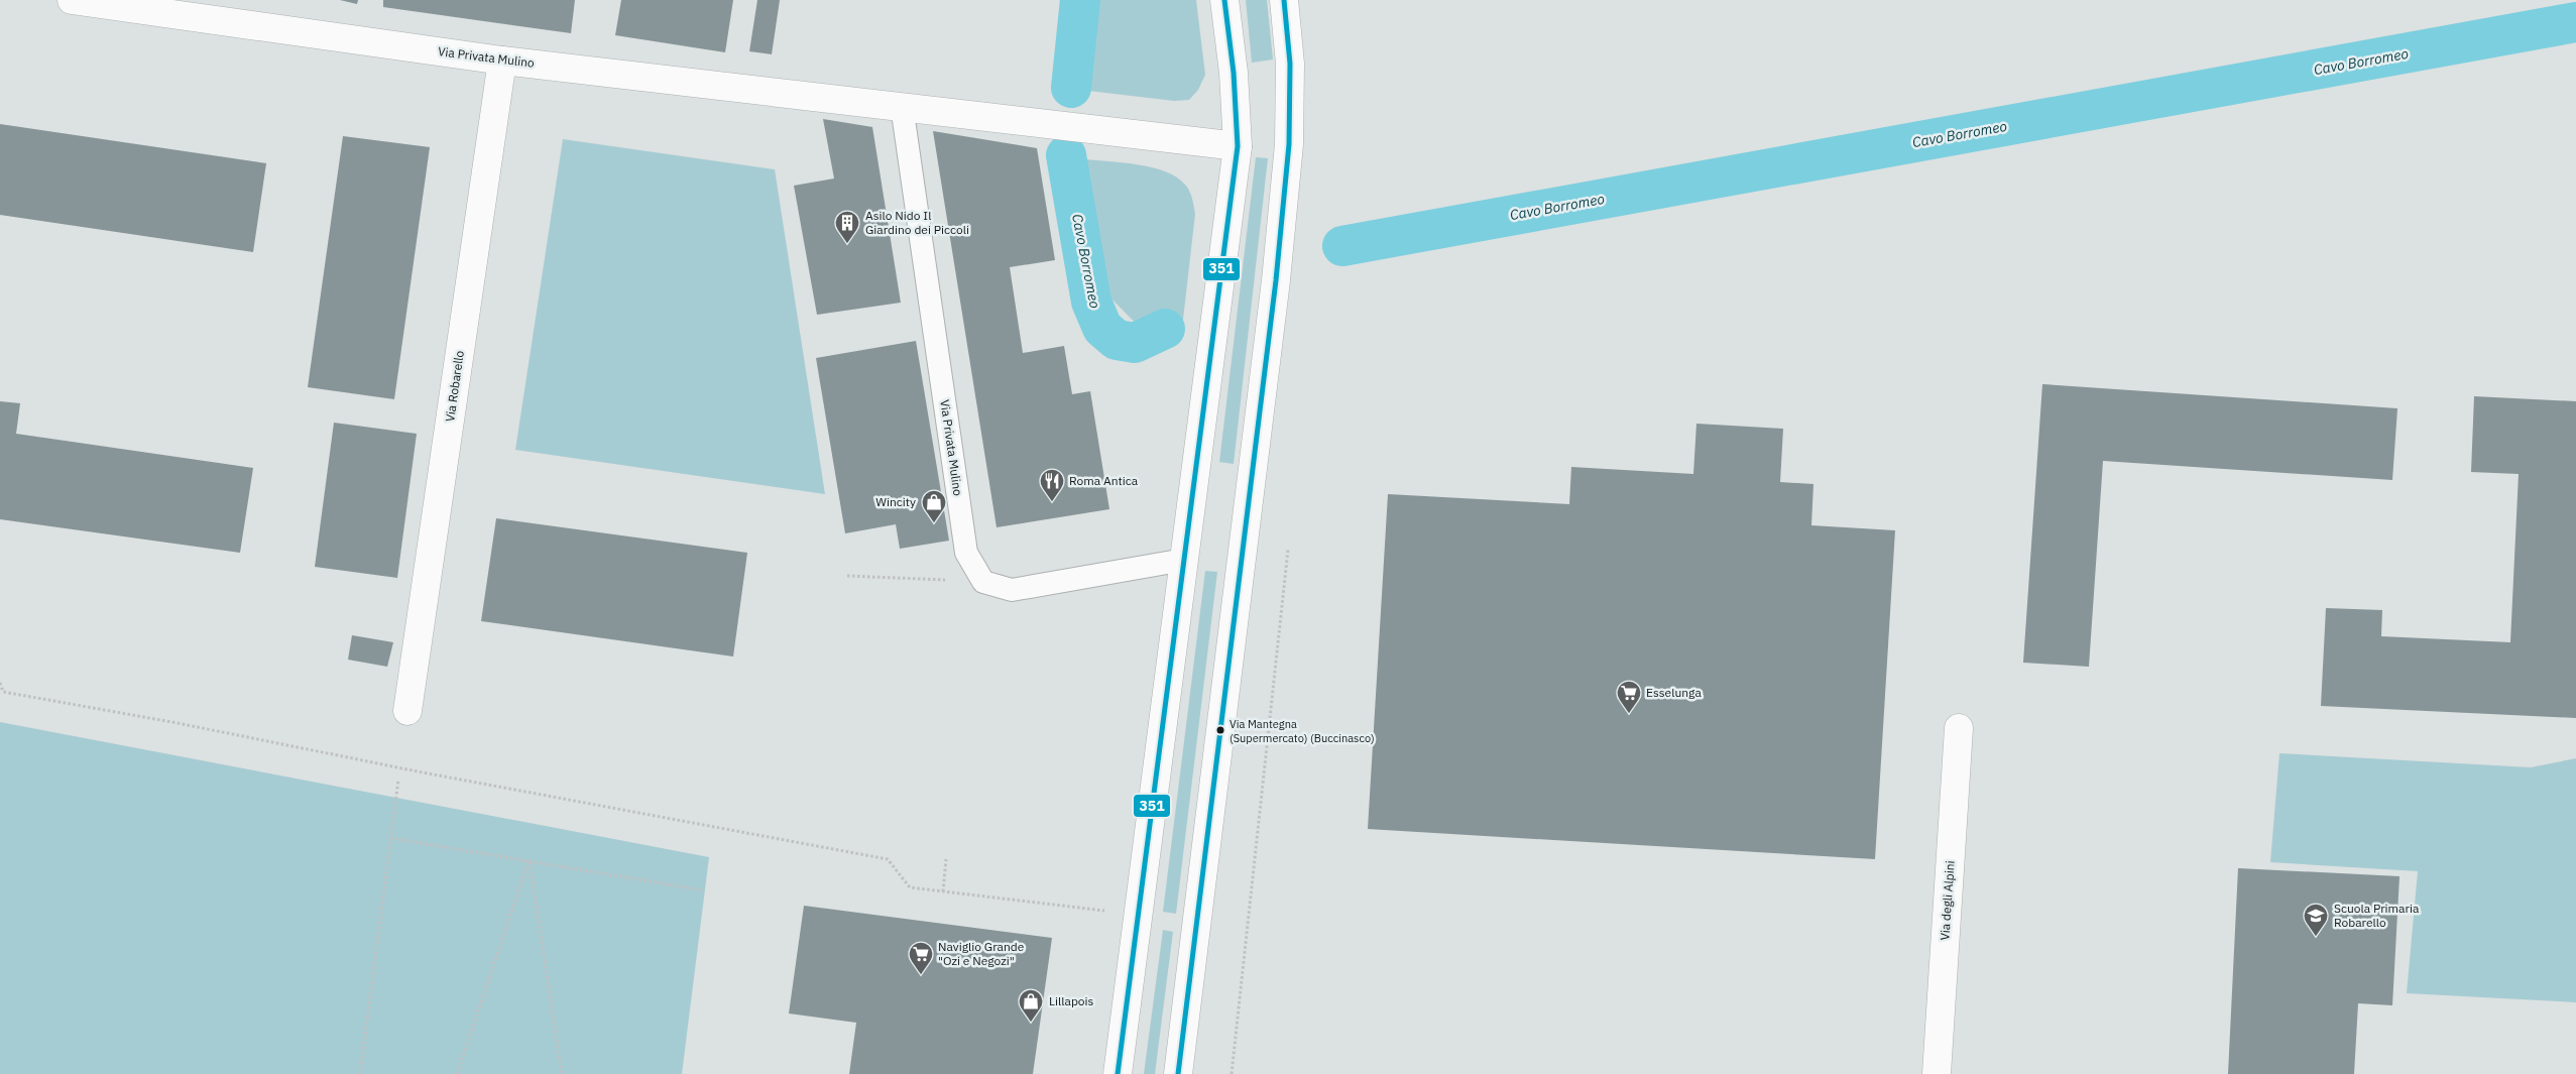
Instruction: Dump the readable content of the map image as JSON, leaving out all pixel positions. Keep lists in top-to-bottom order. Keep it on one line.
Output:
{"streets":{"street":["Via Privata Mulino","Via Robarello","Via degli Alpini"]},"crossings":[["Via Privata Mulino","Via Robarello"]],"water":["Cavo Borromeo"],"places":{"building":["Asilo Nido Il Giardino dei Piccoli"],"restaurant":["Roma Antica"],"shop":["Wincity","Lillapois"],"supermarket":["Esselunga","Naviglio Grande \"Ozi e Negozi\""],"other":["Via Mantegna (Supermercato) (Buccinasco)"],"school or university":["Scuola Primaria Robarello"]},"lines":["transit line 351"]}
